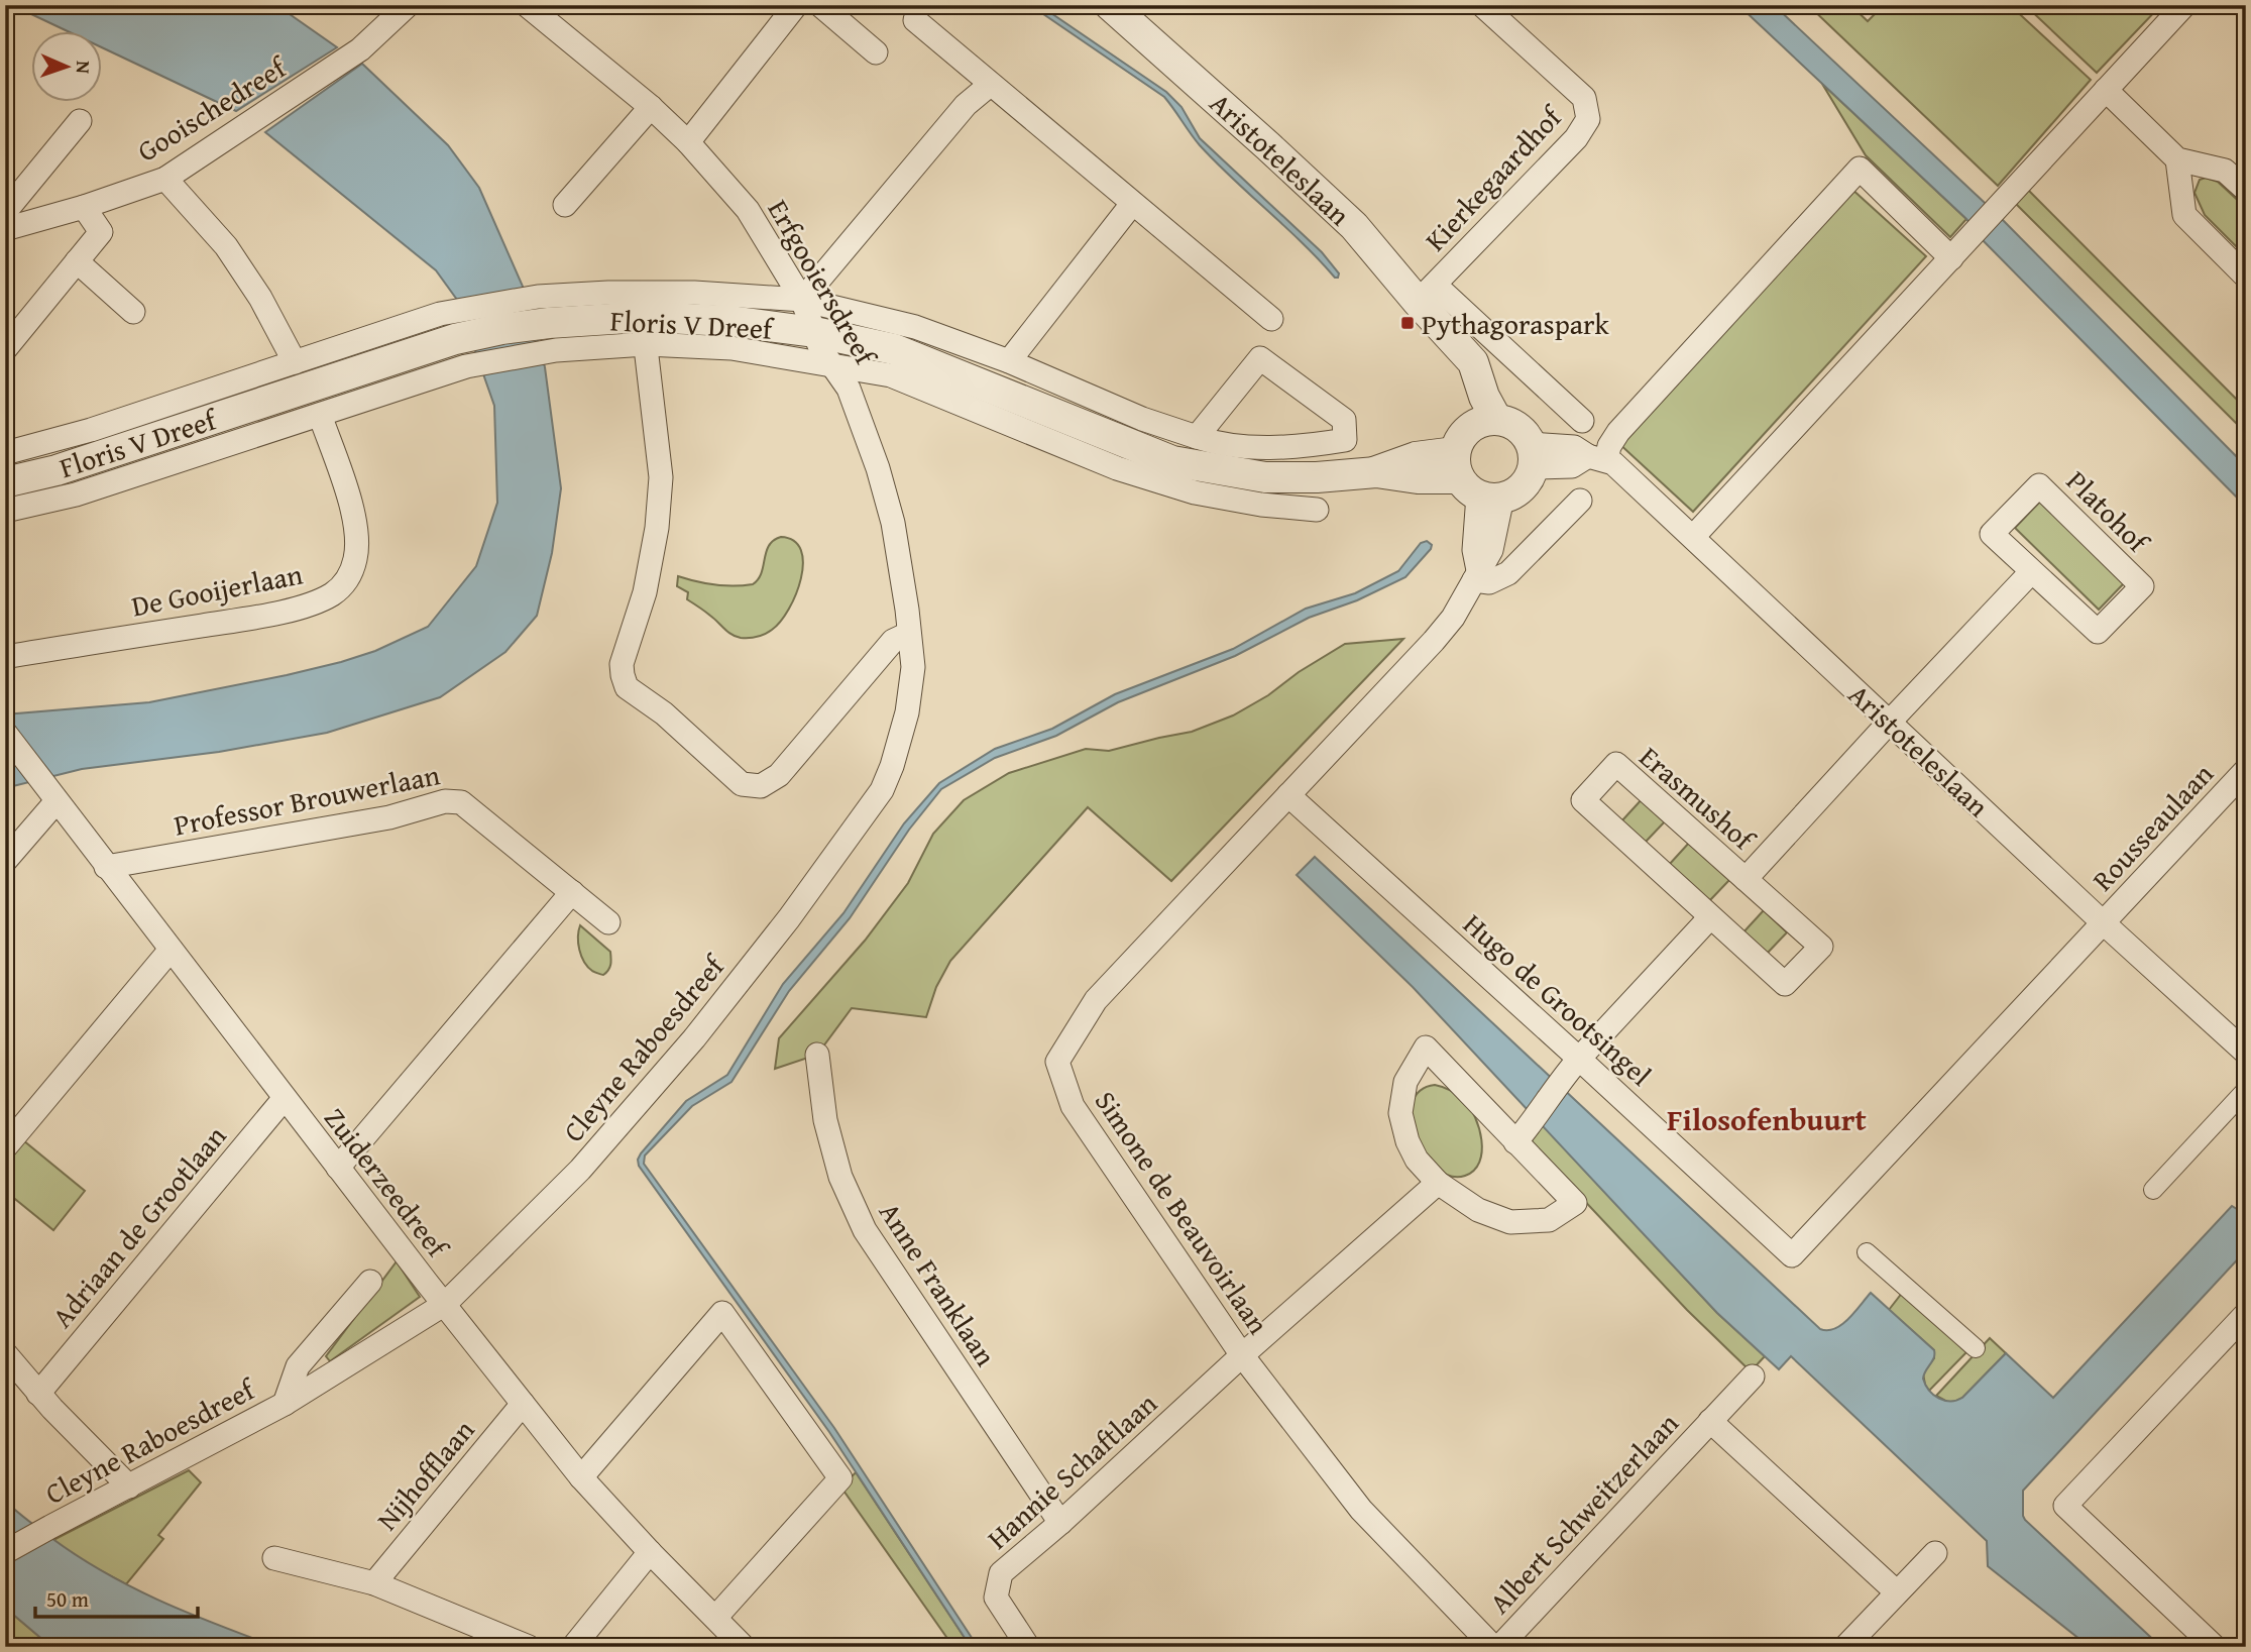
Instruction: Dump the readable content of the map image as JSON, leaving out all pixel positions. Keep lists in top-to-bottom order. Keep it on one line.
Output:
{"streets":{"street":["Gooischedreef","Aristoteleslaan","Kierkegaardhof","Erfgooiersdreef","Floris V Dreef","Platohof","De Gooijerlaan","Erasmushof","Professor Brouwerlaan","Rousseaulaan","Hugo de Grootsingel","Cleyne Raboesdreef","Zuiderzeedreef","Simone de Beauvoirlaan","Adriaan de Grootlaan","Anne Franklaan","Hannie Schaftlaan","Nijhofflaan","Albert Schweitzerlaan"]},"crossings":[["Aristoteleslaan","Kierkegaardhof"],["Aristoteleslaan","Floris V Dreef"],["Aristoteleslaan","Erasmushof"],["Aristoteleslaan","Rousseaulaan"],["Aristoteleslaan","Hugo de Grootsingel"],["Erfgooiersdreef","Floris V Dreef"],["Erfgooiersdreef","Cleyne Raboesdreef"],["Floris V Dreef","De Gooijerlaan"],["Professor Brouwerlaan","Zuiderzeedreef"],["Rousseaulaan","Hugo de Grootsingel"],["Hugo de Grootsingel","Simone de Beauvoirlaan"],["Cleyne Raboesdreef","Zuiderzeedreef"],["Zuiderzeedreef","Adriaan de Grootlaan"],["Zuiderzeedreef","Nijhofflaan"],["Simone de Beauvoirlaan","Hannie Schaftlaan"],["Anne Franklaan","Hannie Schaftlaan"]],"districts":["Filosofenbuurt"],"places":{"transit":["Pythagoraspark"]},"scale_bar":"50 m","north":"right"}
